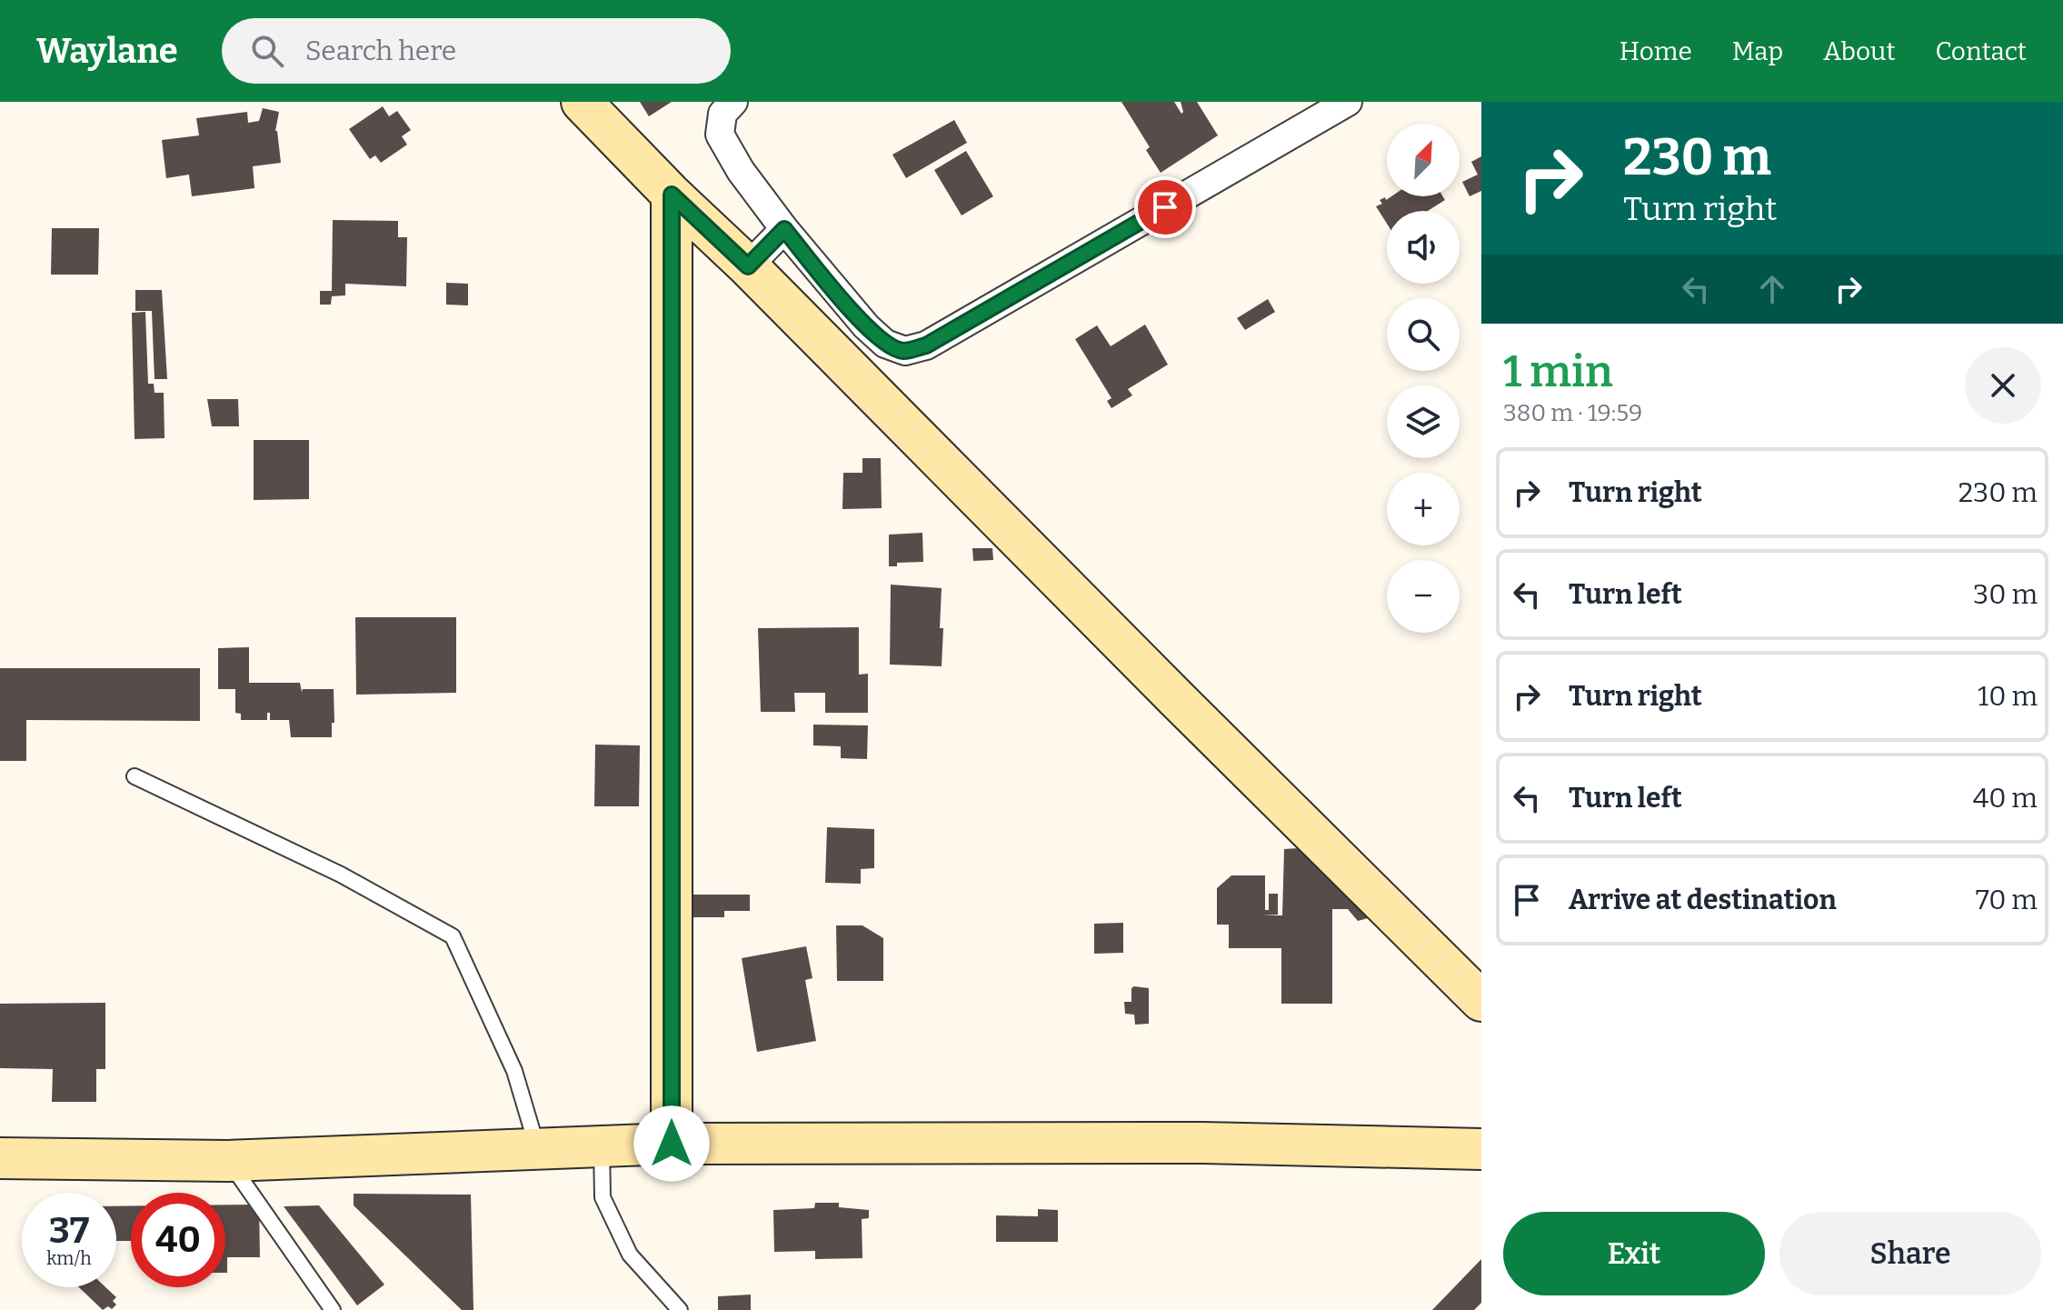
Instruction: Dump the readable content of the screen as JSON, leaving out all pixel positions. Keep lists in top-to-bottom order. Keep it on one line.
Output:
{"north":"top right","page":{"header":"Waylane","search":"Search here","nav":["Home","Map","About","Contact"],"turn":["230 m","Turn right"],"map_buttons":["+","−"],"heading":["1 min","380 m · 19:59"],"list":[{"name":"Turn right","value":"230 m"},{"name":"Turn left","value":"30 m"},{"name":"Turn right","value":"10 m"},{"name":"Turn left","value":"40 m"},{"name":"Arrive at destination","value":"70 m"}],"speed":"37 km/h","limit":"40","buttons":["Exit","Share"]}}
